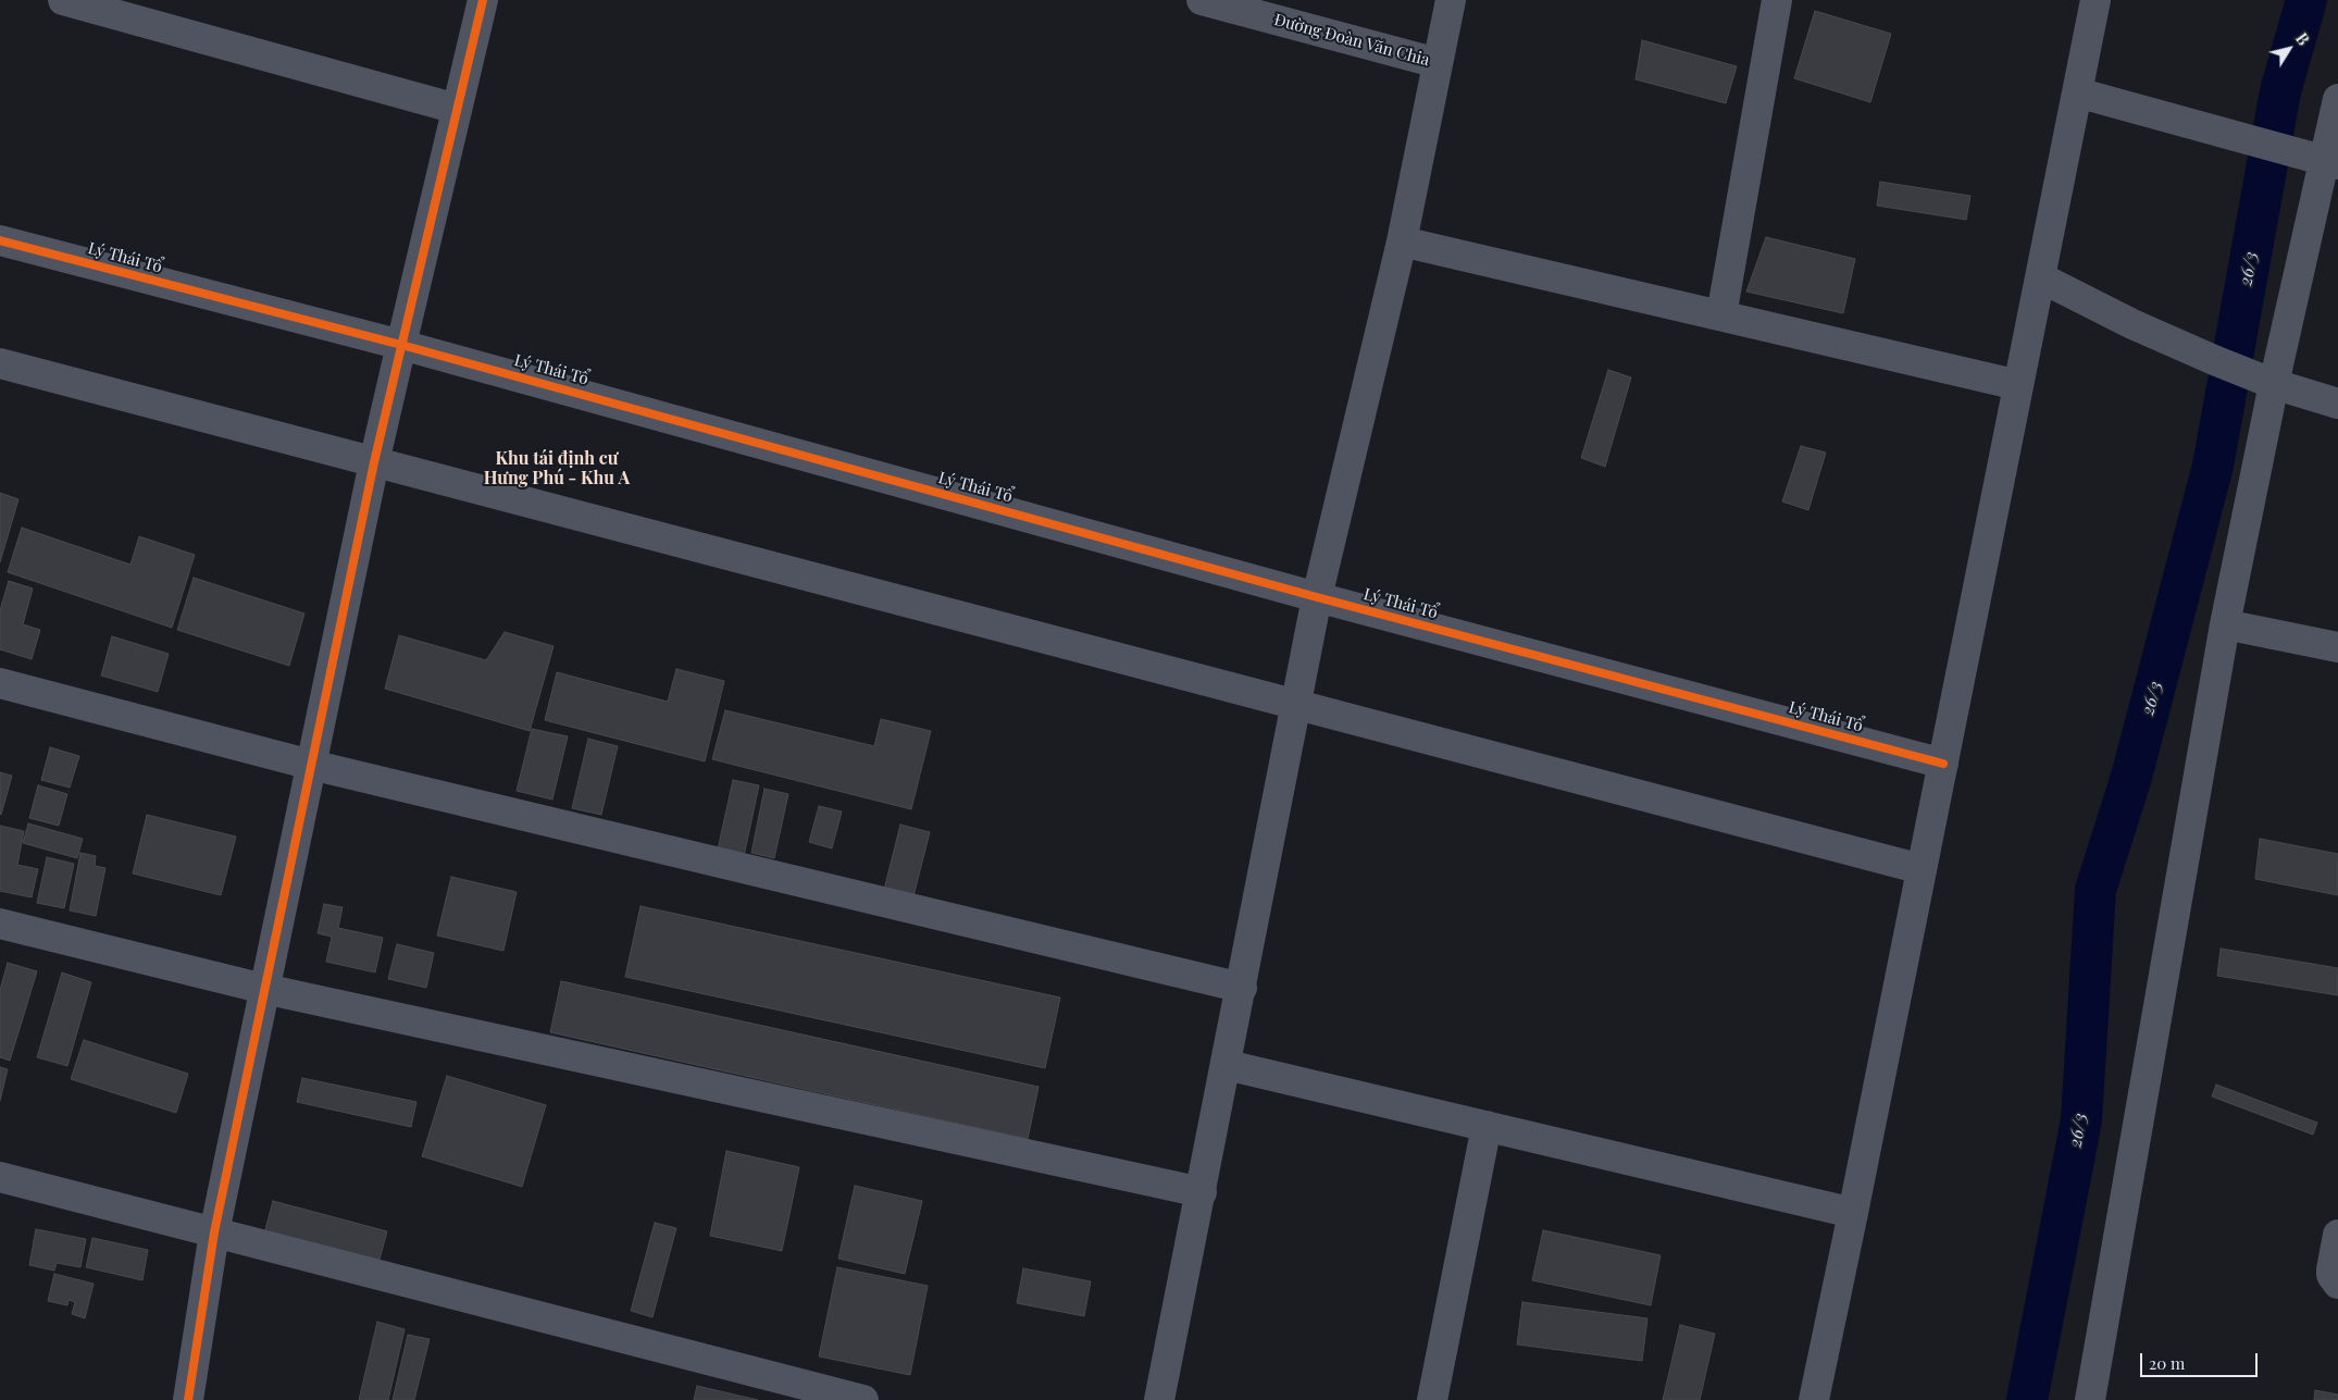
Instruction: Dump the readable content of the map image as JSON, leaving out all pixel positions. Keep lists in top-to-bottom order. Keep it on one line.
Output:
{"streets":{"street":["Đường Đoàn Văn Chia","Lý Thái Tổ"]},"districts":["Khu tái định cư Hưng Phú - Khu A"],"water":["26/3"],"scale_bar":"20 m","north":"top right"}
